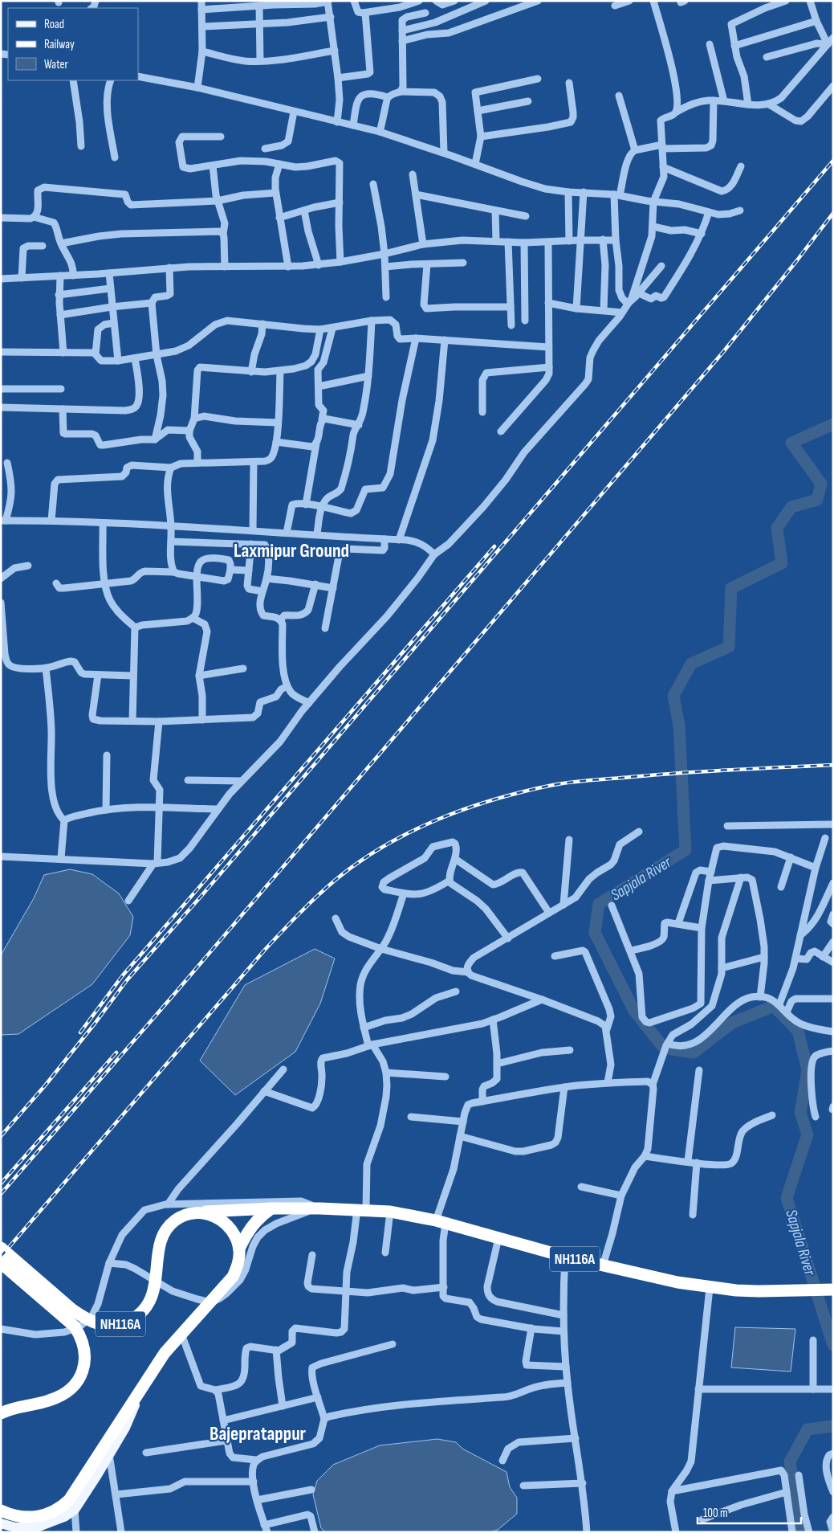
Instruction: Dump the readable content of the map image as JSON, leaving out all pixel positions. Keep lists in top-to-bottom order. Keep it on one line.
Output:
{"streets":{"highway":["NH116A"]},"districts":["Laxmipur Ground","Bajepratappur"],"water":["Sapjala River"],"legend":["Road","Railway","Water"],"scale_bar":"100 m"}
